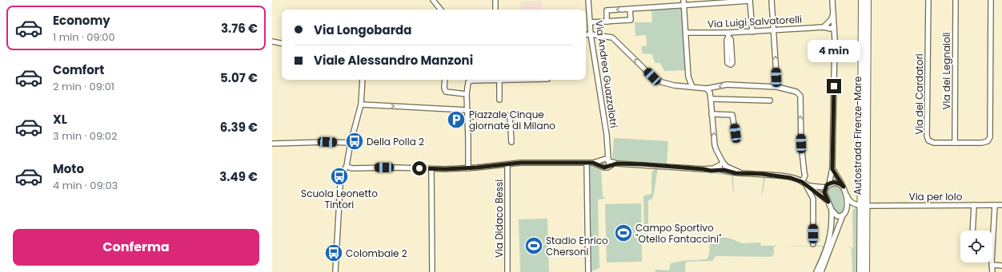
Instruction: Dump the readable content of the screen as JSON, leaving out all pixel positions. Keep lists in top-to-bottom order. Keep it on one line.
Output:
{"streets":{"highway":["Autostrada Firenze-Mare"],"street":["Via Luigi Salvatorelli","Via dei Legnaioli","Via Andrea Guazzalotri","Via dei Cardatori","Via per Iolo","Via Didaco Bessi"]},"crossings":[["Via dei Legnaioli","Via dei Cardatori"]],"places":{"parking":["Piazzale Cinque giornate di Milano"],"bus stop":["Della Polla 2","Scuola Leonetto Tintori","Colombaie 2"],"sports":["Campo Sportivo \"Otello Fantaccini\"","Stadio Enrico Chersoni"]},"page":{"list":[{"name":"Economy","note":"1 min · 09:00","value":"3.76 €"},{"name":"Comfort","note":"2 min · 09:01","value":"5.07 €"},{"name":"XL","note":"3 min · 09:02","value":"6.39 €"},{"name":"Moto","note":"4 min · 09:03","value":"3.49 €"}],"banner":["Via Longobarda","Viale Alessandro Manzoni"],"bubble":"4 min","buttons":"Conferma"}}
